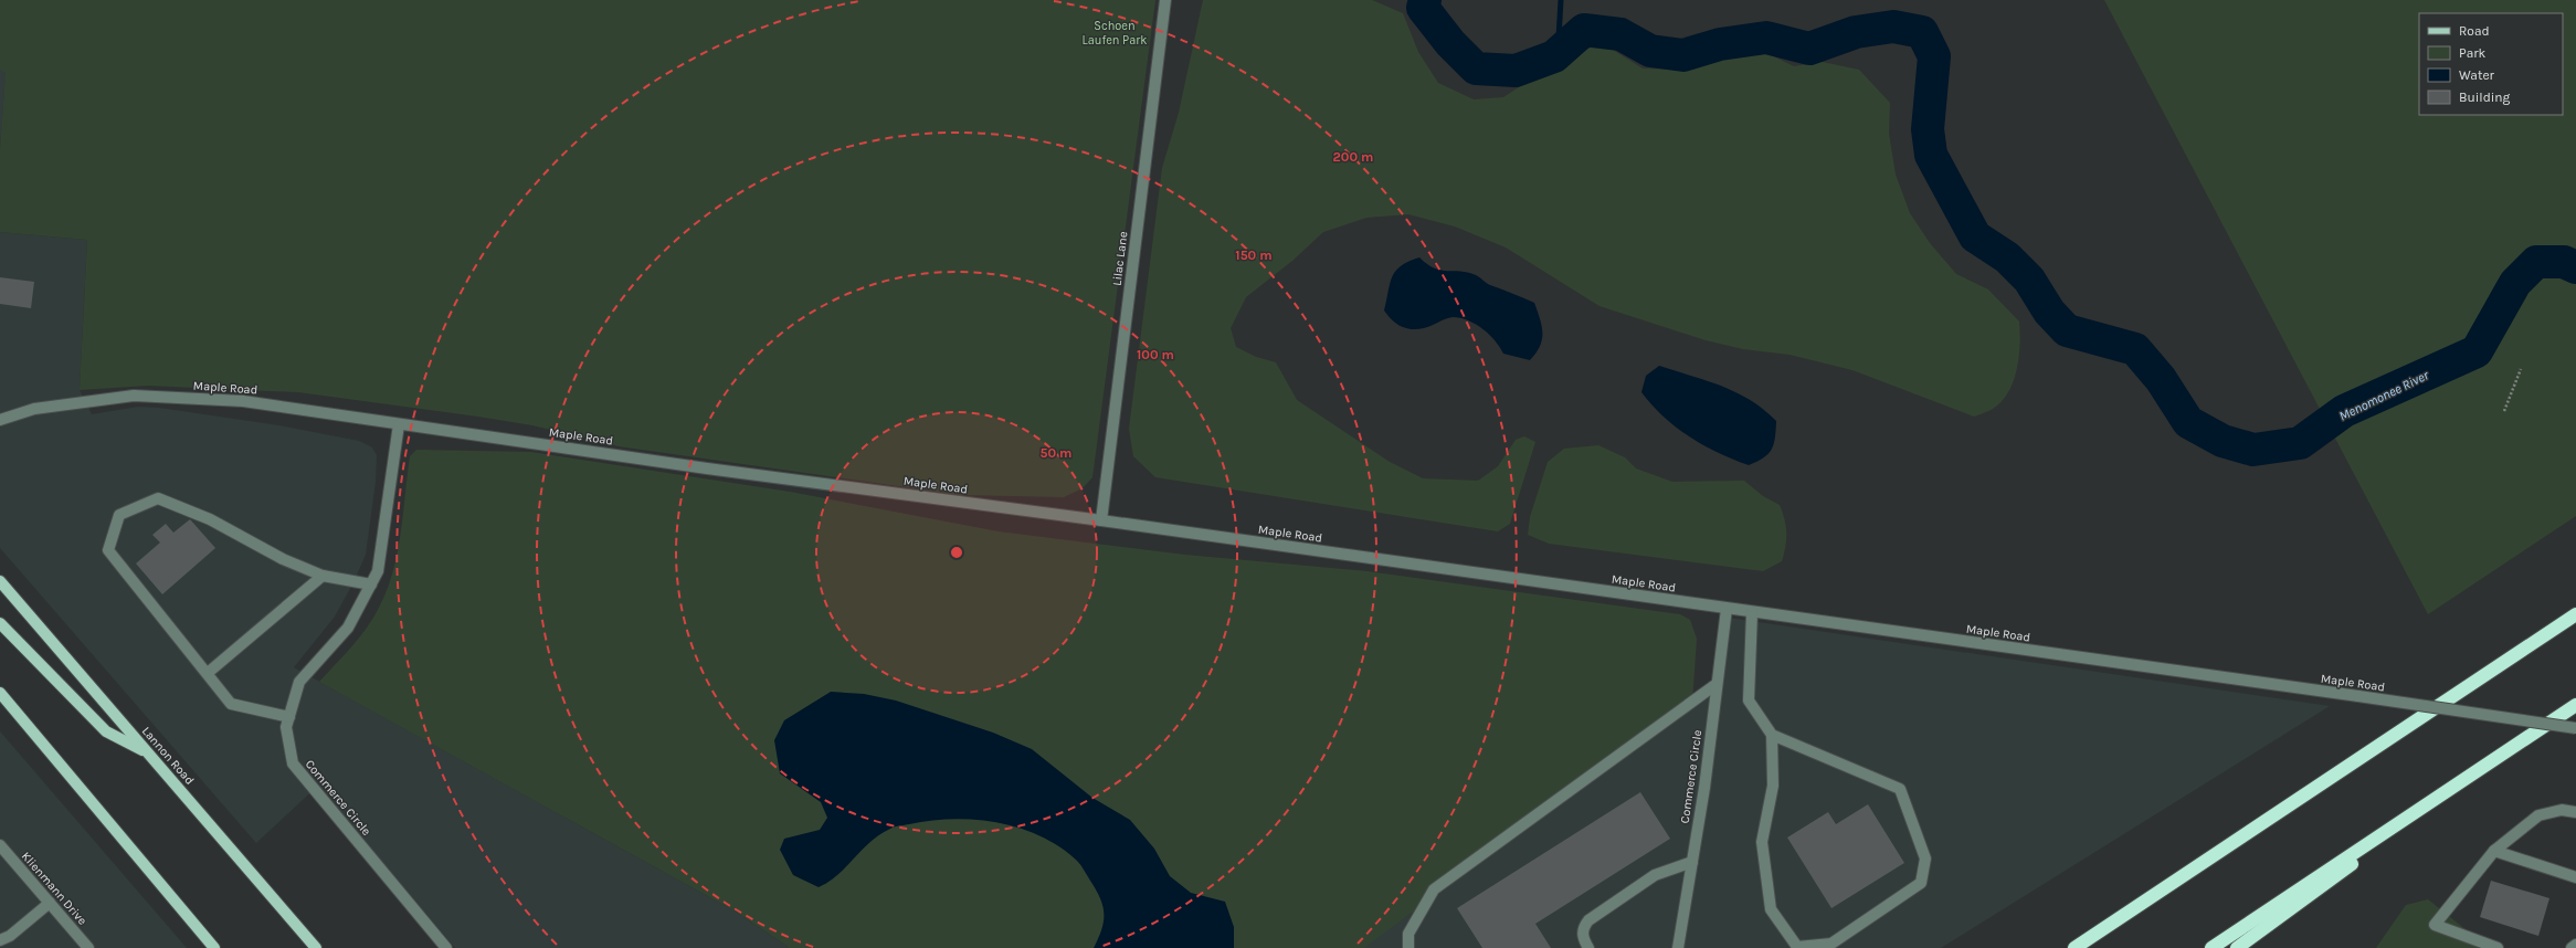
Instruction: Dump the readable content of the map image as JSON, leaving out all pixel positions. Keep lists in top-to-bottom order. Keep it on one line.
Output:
{"streets":{"main road":["Lannon Road"],"street":["Lilac Lane","Maple Road","Commerce Circle","Klienmann Drive"]},"crossings":[["Lilac Lane","Maple Road"],["Maple Road","Commerce Circle"]],"water":["Menomonee River"],"parks":["Schoen Laufen Park"],"legend":["Road","Park","Water","Building"],"rings":["200 m","150 m","100 m","50 m"]}
